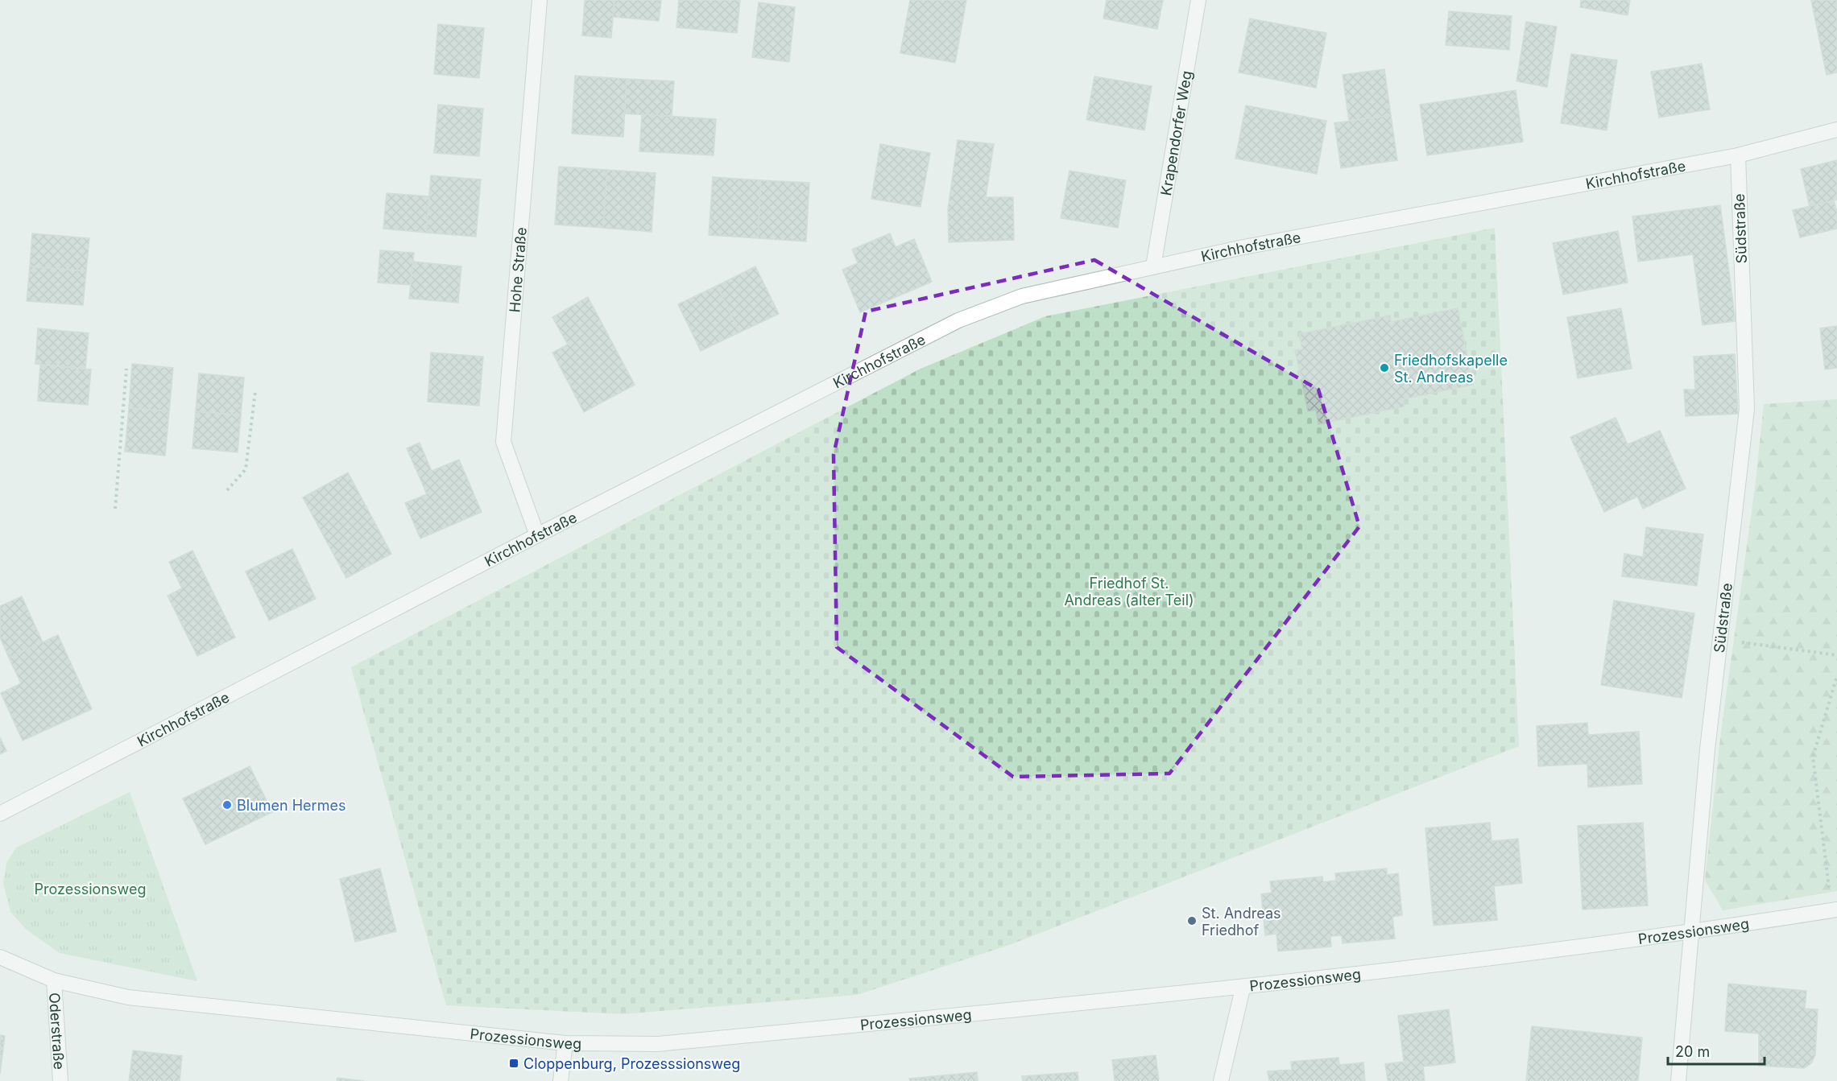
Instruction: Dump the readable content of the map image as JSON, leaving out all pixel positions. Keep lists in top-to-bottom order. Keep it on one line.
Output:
{"streets":{"street":["Krapendorfer Weg","Kirchhofstraße","Südstraße","Hohe Straße","Prozessionsweg","Oderstraße"]},"crossings":[["Krapendorfer Weg","Kirchhofstraße"],["Kirchhofstraße","Südstraße"],["Kirchhofstraße","Hohe Straße"],["Südstraße","Prozessionsweg"],["Prozessionsweg","Oderstraße"]],"parks":["Friedhof St. Andreas (alter Teil)","Prozessionsweg"],"places":{"other":["Friedhofskapelle St. Andreas","Blumen Hermes","St. Andreas Friedhof"],"transit":["Cloppenburg, Prozesssionsweg"]},"scale_bar":"20 m"}
